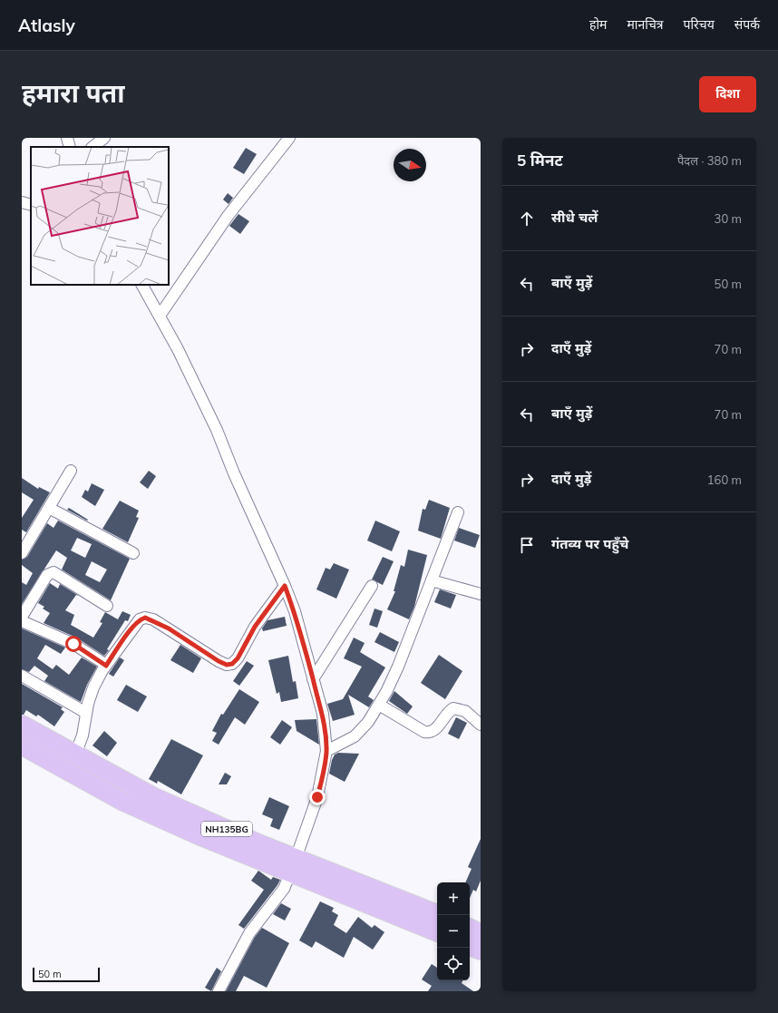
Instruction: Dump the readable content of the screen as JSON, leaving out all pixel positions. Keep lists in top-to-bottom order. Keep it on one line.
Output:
{"streets":{"highway":["NH135BG"]},"scale_bar":"50 m","north":"right","page":{"header":"Atlasly","nav":["होम","मानचित्र","परिचय","संपर्क"],"buttons":"दिशा","title":"हमारा पता","heading":["5 मिनट","पैदल · 380 m"],"list":[["सीधे चलें","30 m"],["बाएँ मुड़ें","50 m"],["दाएँ मुड़ें","70 m"],["बाएँ मुड़ें","70 m"],["दाएँ मुड़ें","160 m"],"गंतव्य पर पहुँचे"],"map_buttons":["+","−"],"scale":"50 m"}}
